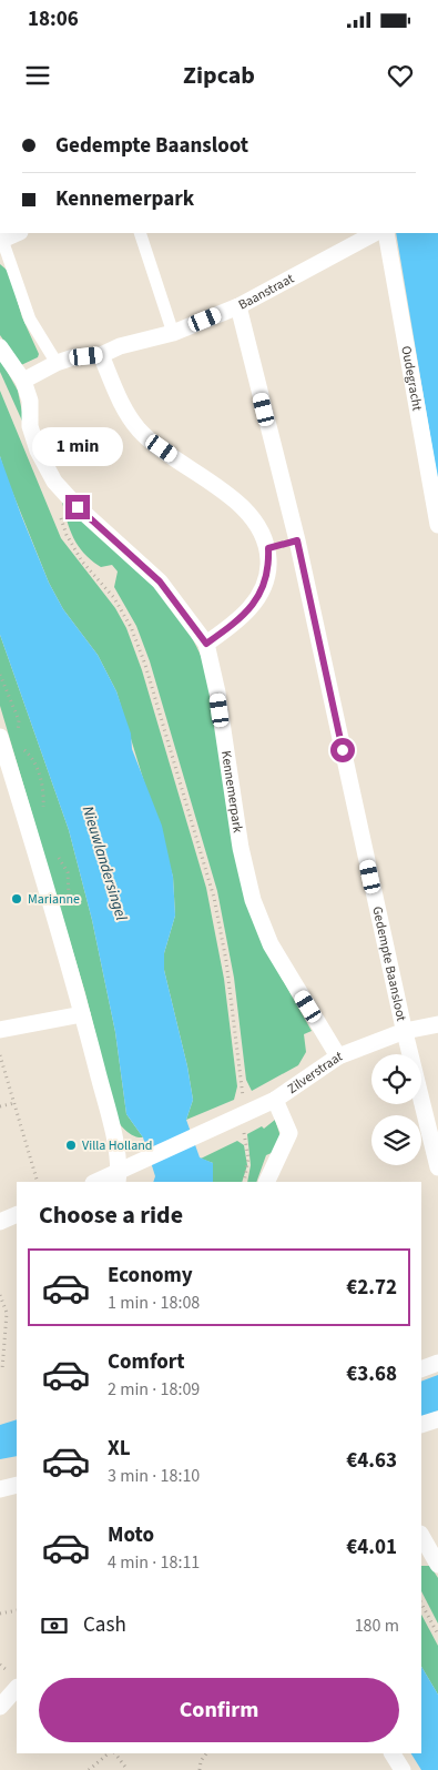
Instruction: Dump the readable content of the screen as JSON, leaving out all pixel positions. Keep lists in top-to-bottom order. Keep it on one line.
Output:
{"streets":{"street":["Baanstraat","Oudegracht","Kennemerpark","Gedempte Baansloot","Zilverstraat"]},"crossings":[["Baanstraat","Kennemerpark"],["Baanstraat","Gedempte Baansloot"],["Kennemerpark","Zilverstraat"],["Gedempte Baansloot","Zilverstraat"]],"water":["Nieuwlandersingel"],"places":["Marianne","Villa Holland"],"page":{"status":"18:06","header":"Zipcab","banner":["Gedempte Baansloot","Kennemerpark"],"bubble":"1 min","heading":"Choose a ride","list":[{"name":"Economy","note":"1 min · 18:08","value":"€2.72"},{"name":"Comfort","note":"2 min · 18:09","value":"€3.68"},{"name":"XL","note":"3 min · 18:10","value":"€4.63"},{"name":"Moto","note":"4 min · 18:11","value":"€4.01"}],"pay":["Cash","180 m"],"buttons":"Confirm"}}
